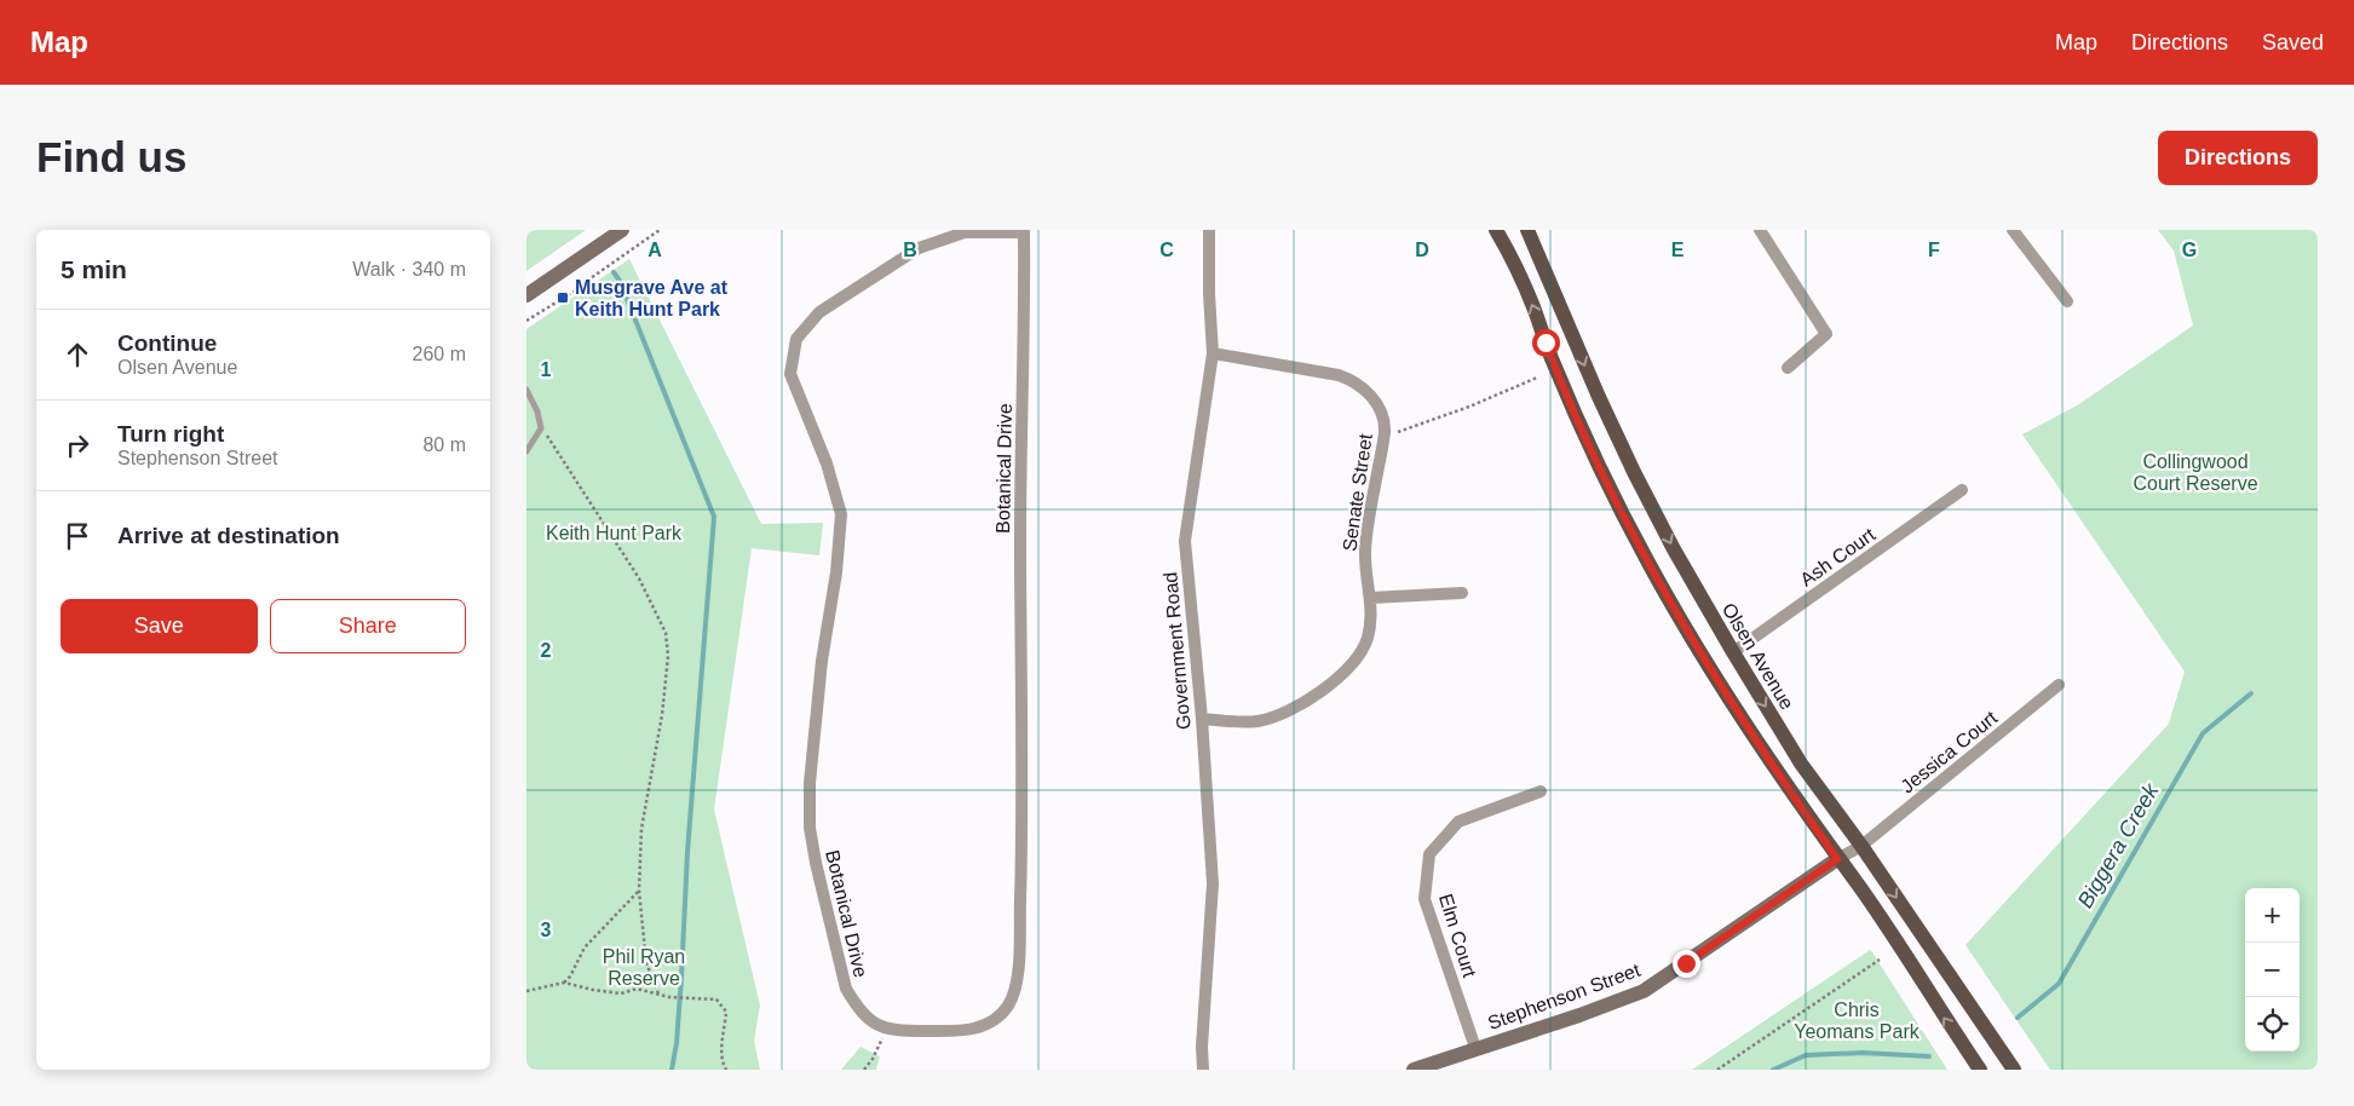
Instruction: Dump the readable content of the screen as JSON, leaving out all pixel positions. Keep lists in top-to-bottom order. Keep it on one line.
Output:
{"streets":{"main road":["Olsen Avenue"],"street":["Botanical Drive","Senate Street","Ash Court","Government Road","Jessica Court","Elm Court","Stephenson Street"]},"crossings":[["Senate Street","Government Road"],["Ash Court","Olsen Avenue"],["Olsen Avenue","Jessica Court"],["Jessica Court","Stephenson Street"],["Elm Court","Stephenson Street"]],"water":["Biggera Creek"],"parks":["Collingwood Court Reserve","Keith Hunt Park","Phil Ryan Reserve","Chris Yeomans Park"],"places":{"transit":["Musgrave Ave at Keith Hunt Park"]},"page":{"header":"Map","nav":["Map","Directions","Saved"],"buttons":["Directions",["Save","Share"]],"title":"Find us","heading":["5 min","Walk · 340 m"],"list":[["Continue","Olsen Avenue","260 m"],["Turn right","Stephenson Street","80 m"],"Arrive at destination"],"map_buttons":["+","−"]},"grid":{"columns":["A","B","C","D","E","F","G"],"rows":["1","2","3"]}}
